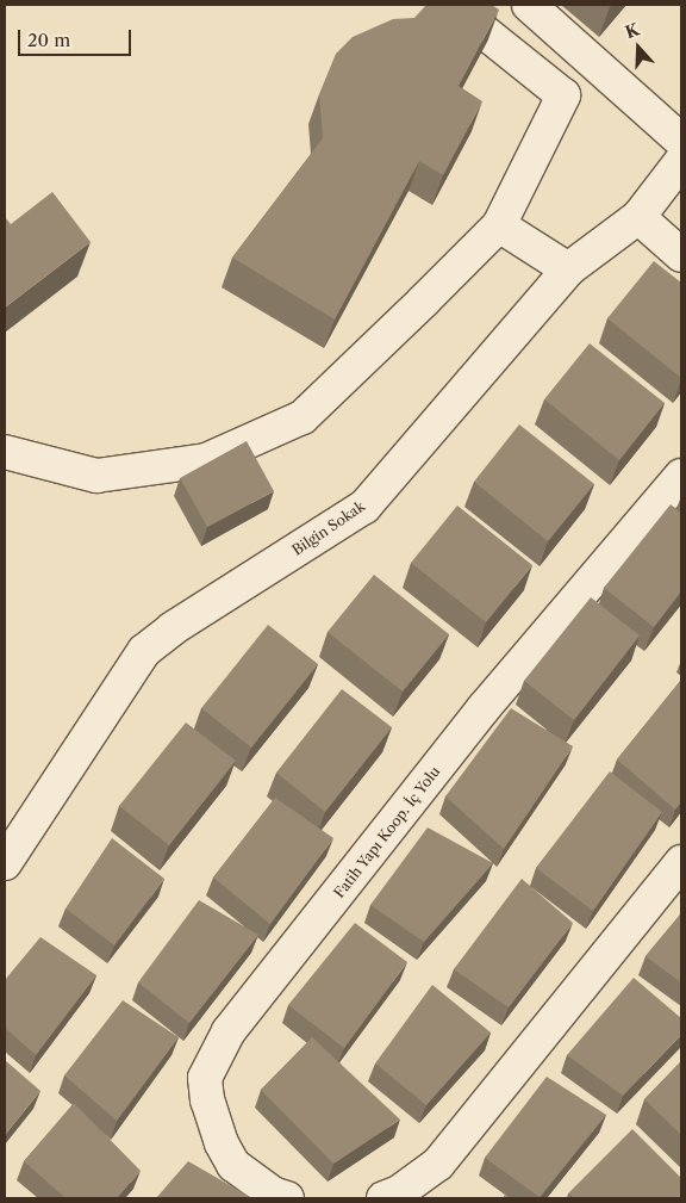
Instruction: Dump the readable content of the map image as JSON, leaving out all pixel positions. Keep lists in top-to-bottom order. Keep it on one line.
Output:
{"streets":{"street":["Bilgin Sokak","Fatih Yapı Koop. İç Yolu"]},"scale_bar":"20 m","north":"top"}
